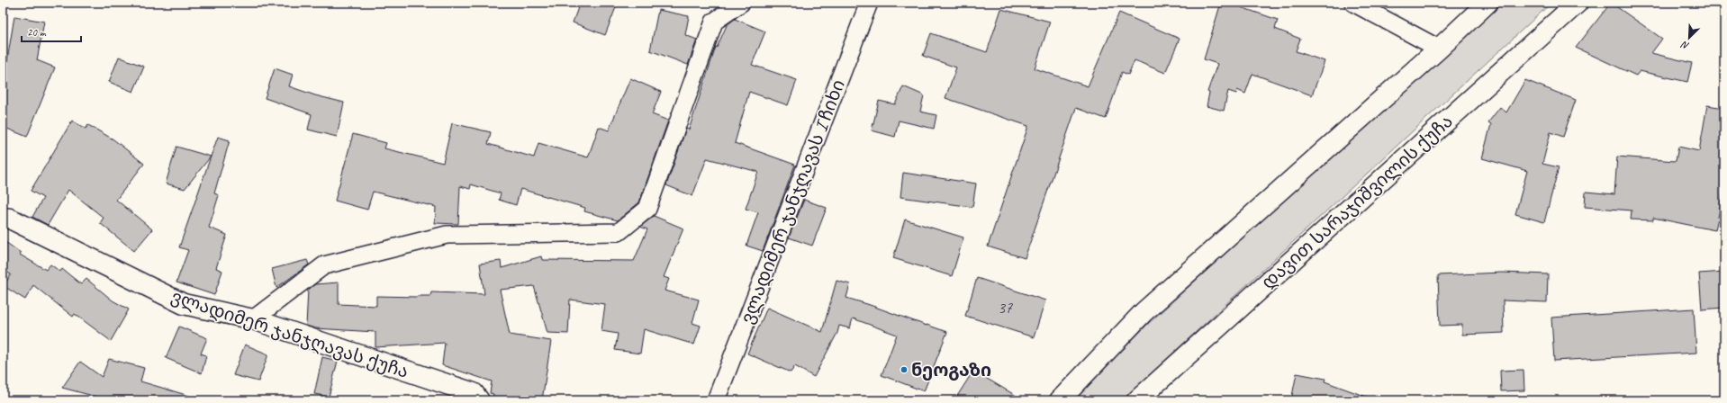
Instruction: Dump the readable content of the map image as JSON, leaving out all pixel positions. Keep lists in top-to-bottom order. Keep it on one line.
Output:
{"streets":{"main road":["დავით სარაჯიშვილის ქუჩა","ვლადიმერ ჯანჯღავას ქუჩა"],"street":["ვლადიმერ ჯანჯღავას I ჩიხი"]},"places":["ნეოგაზი"],"house_numbers":["37"],"scale_bar":"20 m","north":"bottom left"}
